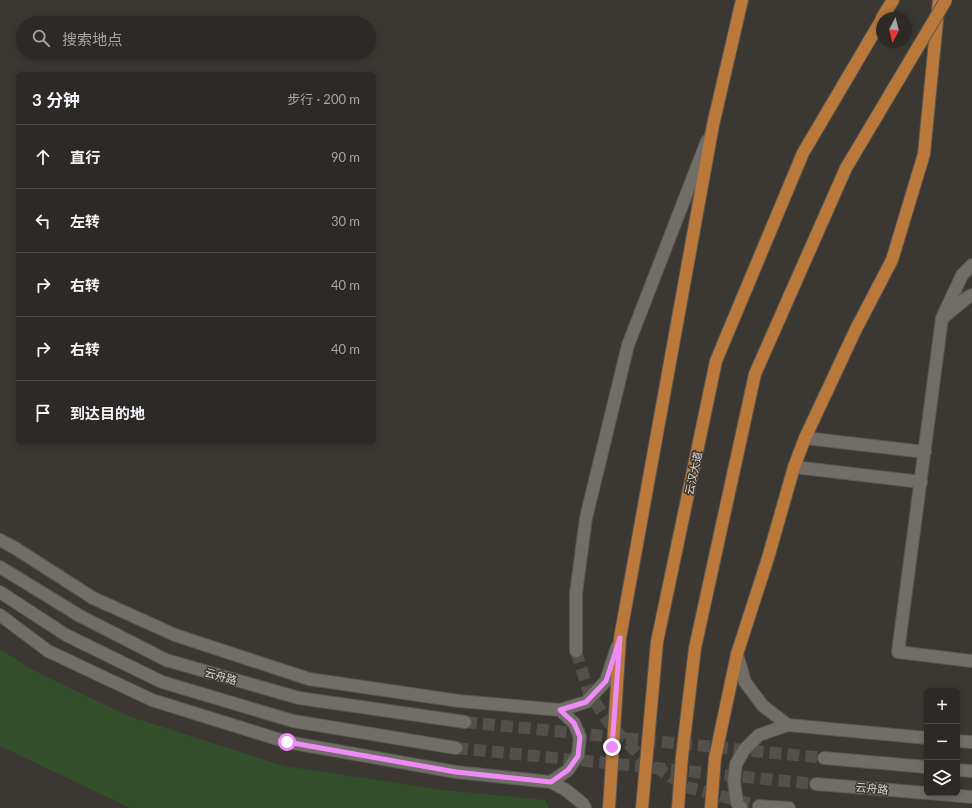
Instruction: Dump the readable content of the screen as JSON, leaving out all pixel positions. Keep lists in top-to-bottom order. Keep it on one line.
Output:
{"streets":{"main road":["云汉大道","云舟路"]},"north":"bottom","page":{"search":"搜索地点","heading":["3 分钟","步行 · 200 m"],"list":[["直行","90 m"],["左转","30 m"],["右转","40 m"],["右转","40 m"],"到达目的地"],"map_buttons":["+","−"]}}
